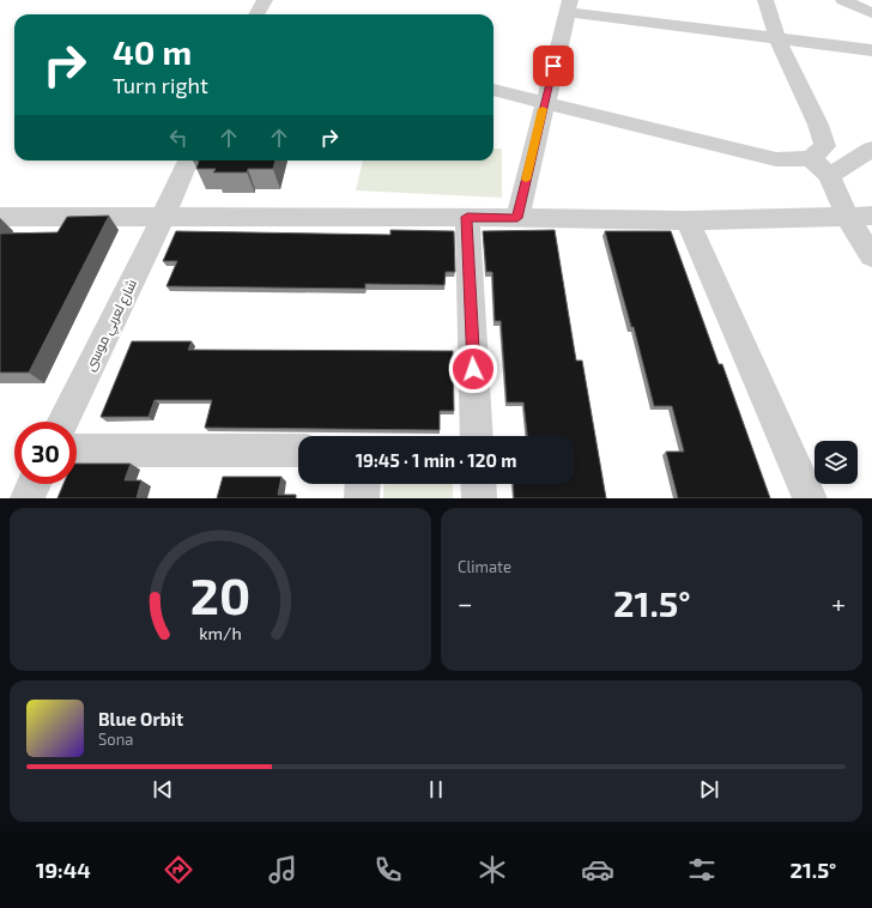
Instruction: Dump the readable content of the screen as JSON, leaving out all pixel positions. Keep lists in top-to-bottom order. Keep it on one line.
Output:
{"streets":{"street":["شارع لعربي موسى"]},"page":{"turn":["40 m","Turn right"],"limit":"30","trip":"19:45 · 1 min · 120 m","tile":"Climate","heat":["−","21.5°","+"],"song":["Blue Orbit","Sona"],"tabs":["19:44","21.5°"],"gauge":["20","km/h"]}}
